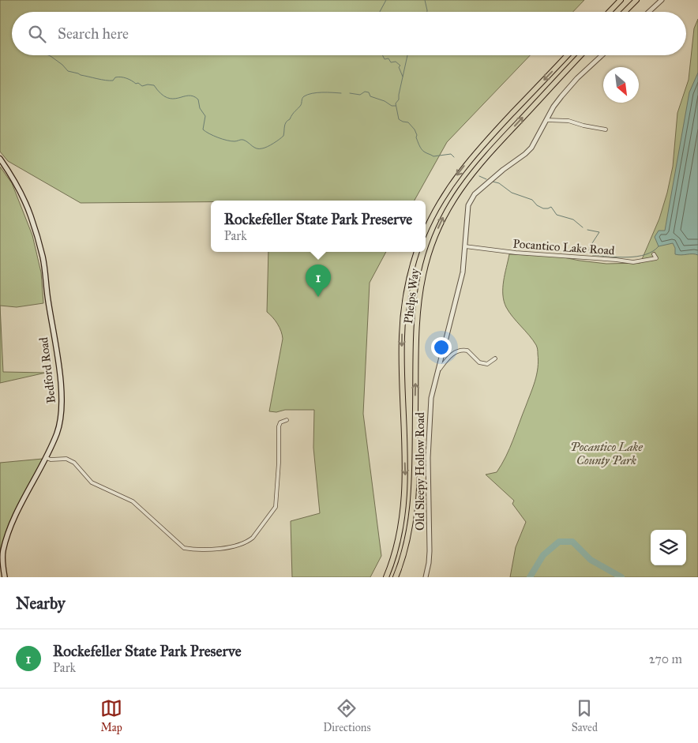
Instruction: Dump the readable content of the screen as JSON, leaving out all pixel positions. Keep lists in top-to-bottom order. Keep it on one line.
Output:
{"streets":{"main road":["Phelps Way","Bedford Road"],"street":["Pocantico Lake Road","Old Sleepy Hollow Road"]},"crossings":[["Pocantico Lake Road","Old Sleepy Hollow Road"]],"parks":["Pocantico Lake County Park"],"north":"bottom right","page":{"search":"Search here","popup":["Rockefeller State Park Preserve","Park"],"pins":"1","heading":"Nearby","list":[{"mark":"1","name":"Rockefeller State Park Preserve","note":"Park","value":"270 m"}],"nav":["Map","Directions","Saved"]}}
